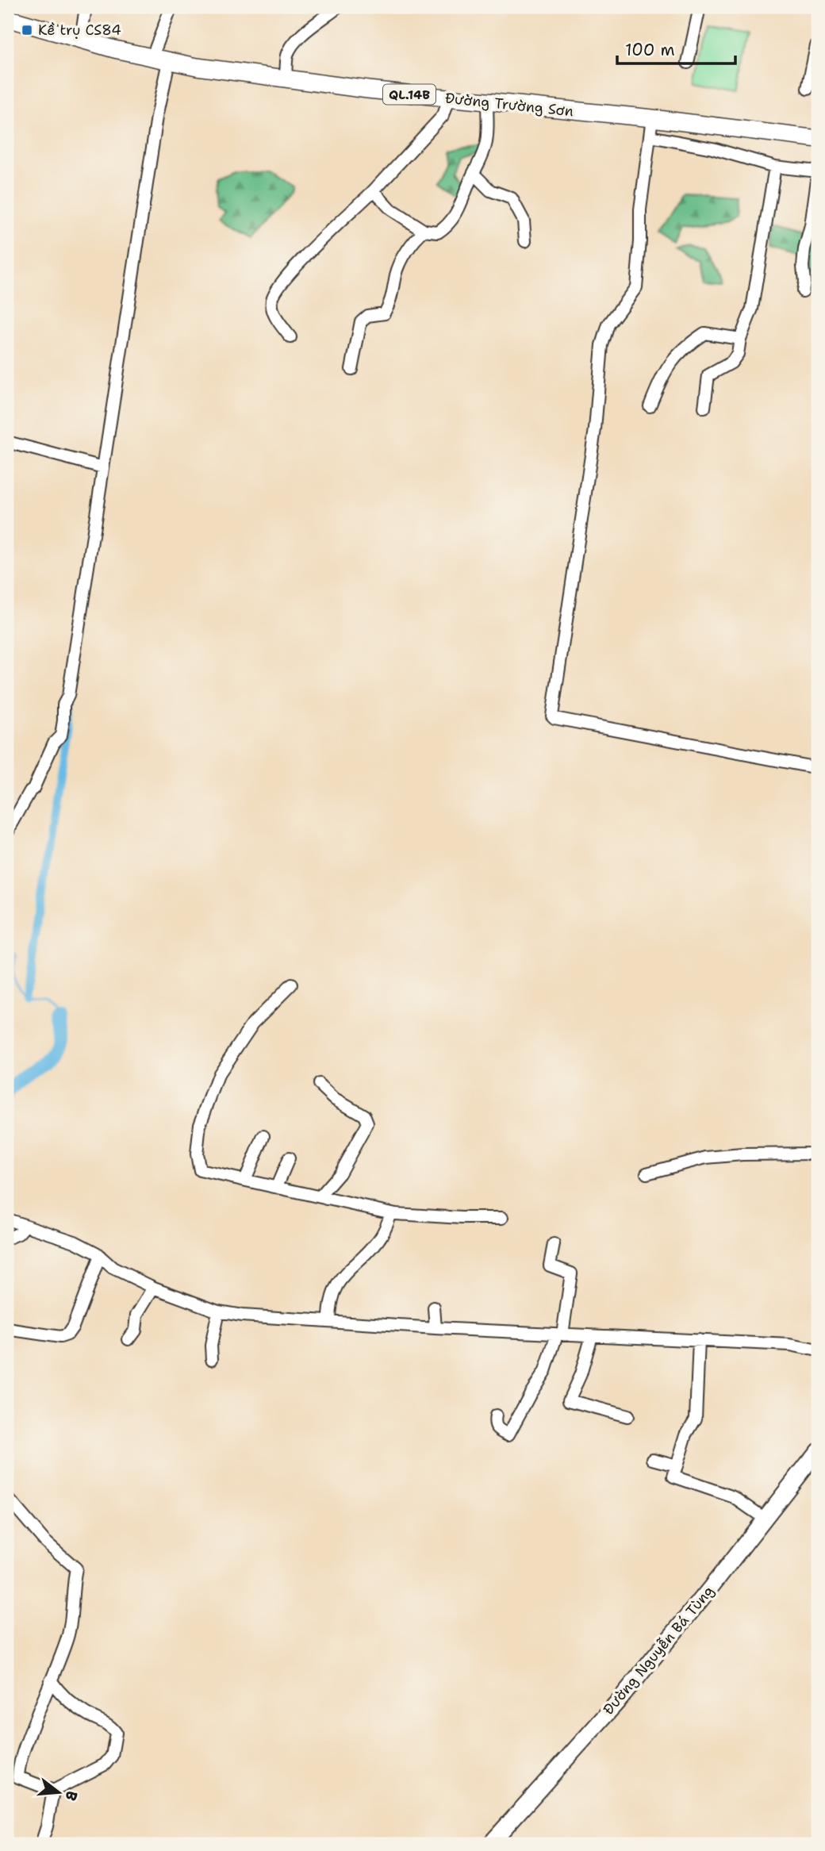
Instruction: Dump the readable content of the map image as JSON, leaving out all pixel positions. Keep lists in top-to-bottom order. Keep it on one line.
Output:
{"streets":{"highway":["QL.14B","Đường Trường Sơn"],"main road":["Đường Nguyễn Bá Tùng"]},"places":{"transit":["Kề trụ CS84"]},"scale_bar":"100 m","north":"right"}
